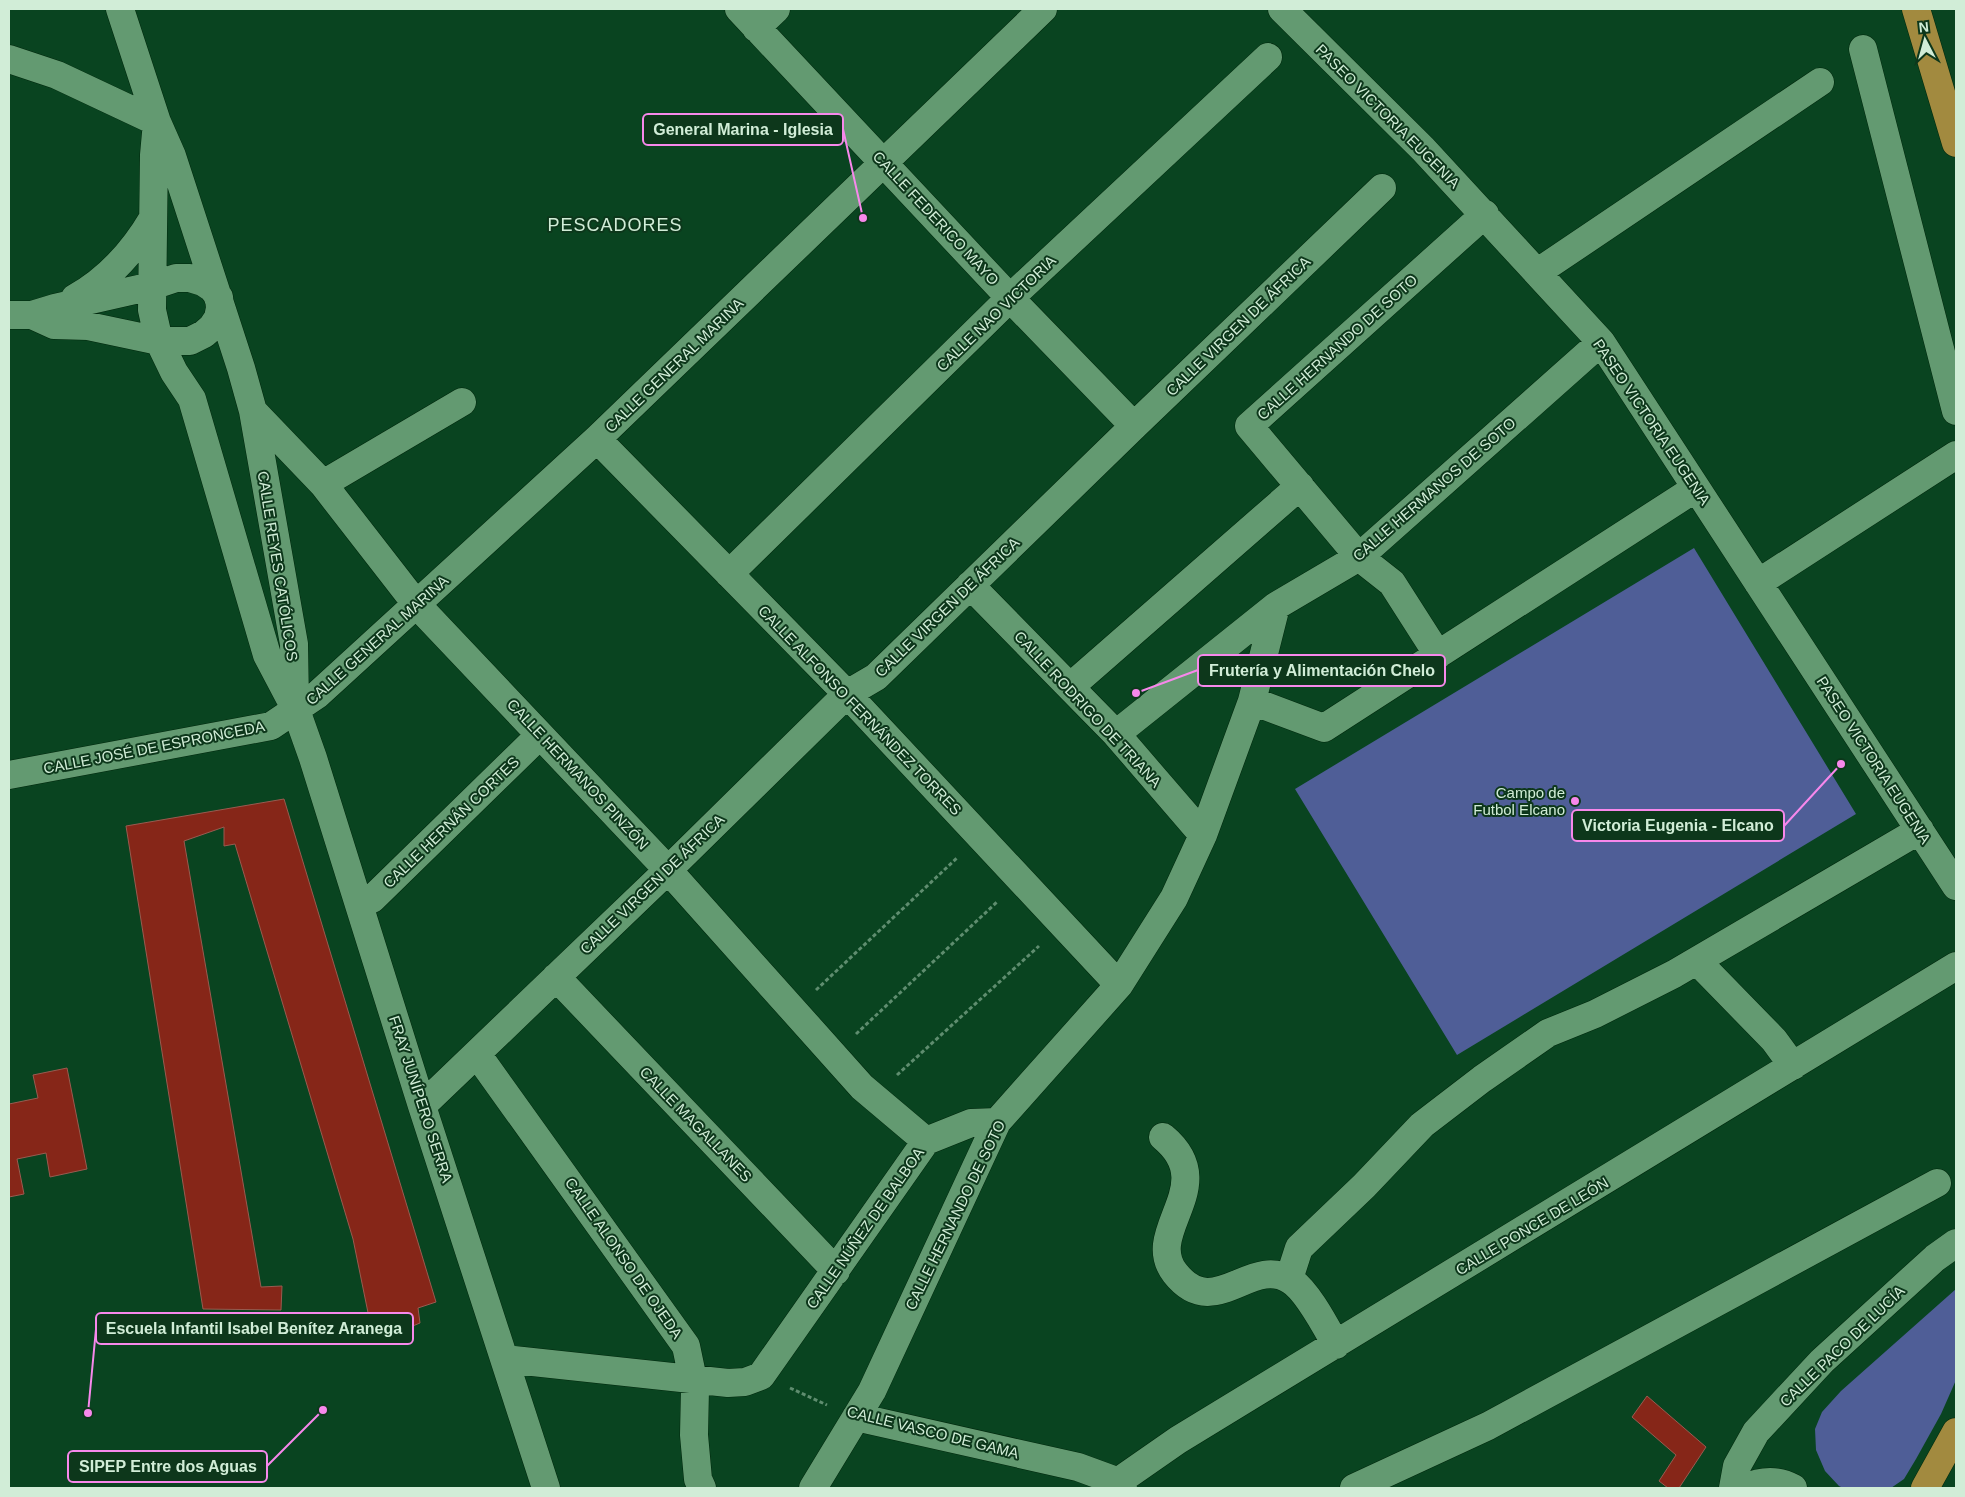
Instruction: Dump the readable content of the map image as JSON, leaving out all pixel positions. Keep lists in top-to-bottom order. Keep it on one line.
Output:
{"streets":{"street":["PASEO VICTORIA EUGENIA","CALLE FEDERICO MAYO","CALLE NAO VICTORIA","CALLE VIRGEN DE ÁFRICA","CALLE HERNANDO DE SOTO","CALLE GENERAL MARINA","CALLE HERMANOS DE SOTO","CALLE REYES CATÓLICOS","CALLE RODRIGO DE TRIANA","CALLE ALFONSO FERNÁNDEZ TORRES","CALLE JOSÉ DE ESPRONCEDA","CALLE HERMANOS PINZÓN","CALLE HERNÁN CORTES","FRAY JUNÍPERO SERRA","CALLE MAGALLANES","CALLE PONCE DE LEÓN","CALLE NÚÑEZ DE BALBOA","CALLE ALONSO DE OJEDA","CALLE PACO DE LUCÍA","CALLE VASCO DE GAMA"]},"crossings":[["PASEO VICTORIA EUGENIA","CALLE HERNANDO DE SOTO"],["PASEO VICTORIA EUGENIA","CALLE HERMANOS DE SOTO"],["CALLE FEDERICO MAYO","CALLE NAO VICTORIA"],["CALLE FEDERICO MAYO","CALLE VIRGEN DE ÁFRICA"],["CALLE FEDERICO MAYO","CALLE GENERAL MARINA"],["CALLE NAO VICTORIA","CALLE ALFONSO FERNÁNDEZ TORRES"],["CALLE VIRGEN DE ÁFRICA","CALLE RODRIGO DE TRIANA"],["CALLE VIRGEN DE ÁFRICA","CALLE ALFONSO FERNÁNDEZ TORRES"],["CALLE VIRGEN DE ÁFRICA","CALLE HERMANOS PINZÓN"],["CALLE VIRGEN DE ÁFRICA","FRAY JUNÍPERO SERRA"],["CALLE VIRGEN DE ÁFRICA","CALLE MAGALLANES"],["CALLE VIRGEN DE ÁFRICA","CALLE ALONSO DE OJEDA"],["CALLE HERNANDO DE SOTO","CALLE HERMANOS DE SOTO"],["CALLE HERNANDO DE SOTO","CALLE RODRIGO DE TRIANA"],["CALLE HERNANDO DE SOTO","CALLE ALFONSO FERNÁNDEZ TORRES"],["CALLE HERNANDO DE SOTO","CALLE NÚÑEZ DE BALBOA"],["CALLE HERNANDO DE SOTO","CALLE VASCO DE GAMA"],["CALLE GENERAL MARINA","CALLE REYES CATÓLICOS"],["CALLE GENERAL MARINA","CALLE ALFONSO FERNÁNDEZ TORRES"],["CALLE GENERAL MARINA","CALLE JOSÉ DE ESPRONCEDA"],["CALLE GENERAL MARINA","CALLE HERMANOS PINZÓN"],["CALLE GENERAL MARINA","FRAY JUNÍPERO SERRA"],["CALLE HERMANOS DE SOTO","CALLE RODRIGO DE TRIANA"],["CALLE REYES CATÓLICOS","CALLE JOSÉ DE ESPRONCEDA"],["CALLE REYES CATÓLICOS","CALLE HERMANOS PINZÓN"],["CALLE REYES CATÓLICOS","FRAY JUNÍPERO SERRA"],["CALLE JOSÉ DE ESPRONCEDA","FRAY JUNÍPERO SERRA"],["CALLE HERMANOS PINZÓN","CALLE HERNÁN CORTES"],["CALLE HERMANOS PINZÓN","CALLE NÚÑEZ DE BALBOA"],["CALLE HERNÁN CORTES","FRAY JUNÍPERO SERRA"],["CALLE MAGALLANES","CALLE NÚÑEZ DE BALBOA"],["CALLE PONCE DE LEÓN","CALLE VASCO DE GAMA"],["CALLE NÚÑEZ DE BALBOA","CALLE VASCO DE GAMA"]],"districts":["PESCADORES"],"places":["General Marina - Iglesia","Frutería y Alimentación Chelo","Victoria Eugenia - Elcano","Campo de Futbol Elcano","SIPEP Entre dos Aguas","Escuela Infantil Isabel Benítez Aranega"],"north":"top"}
